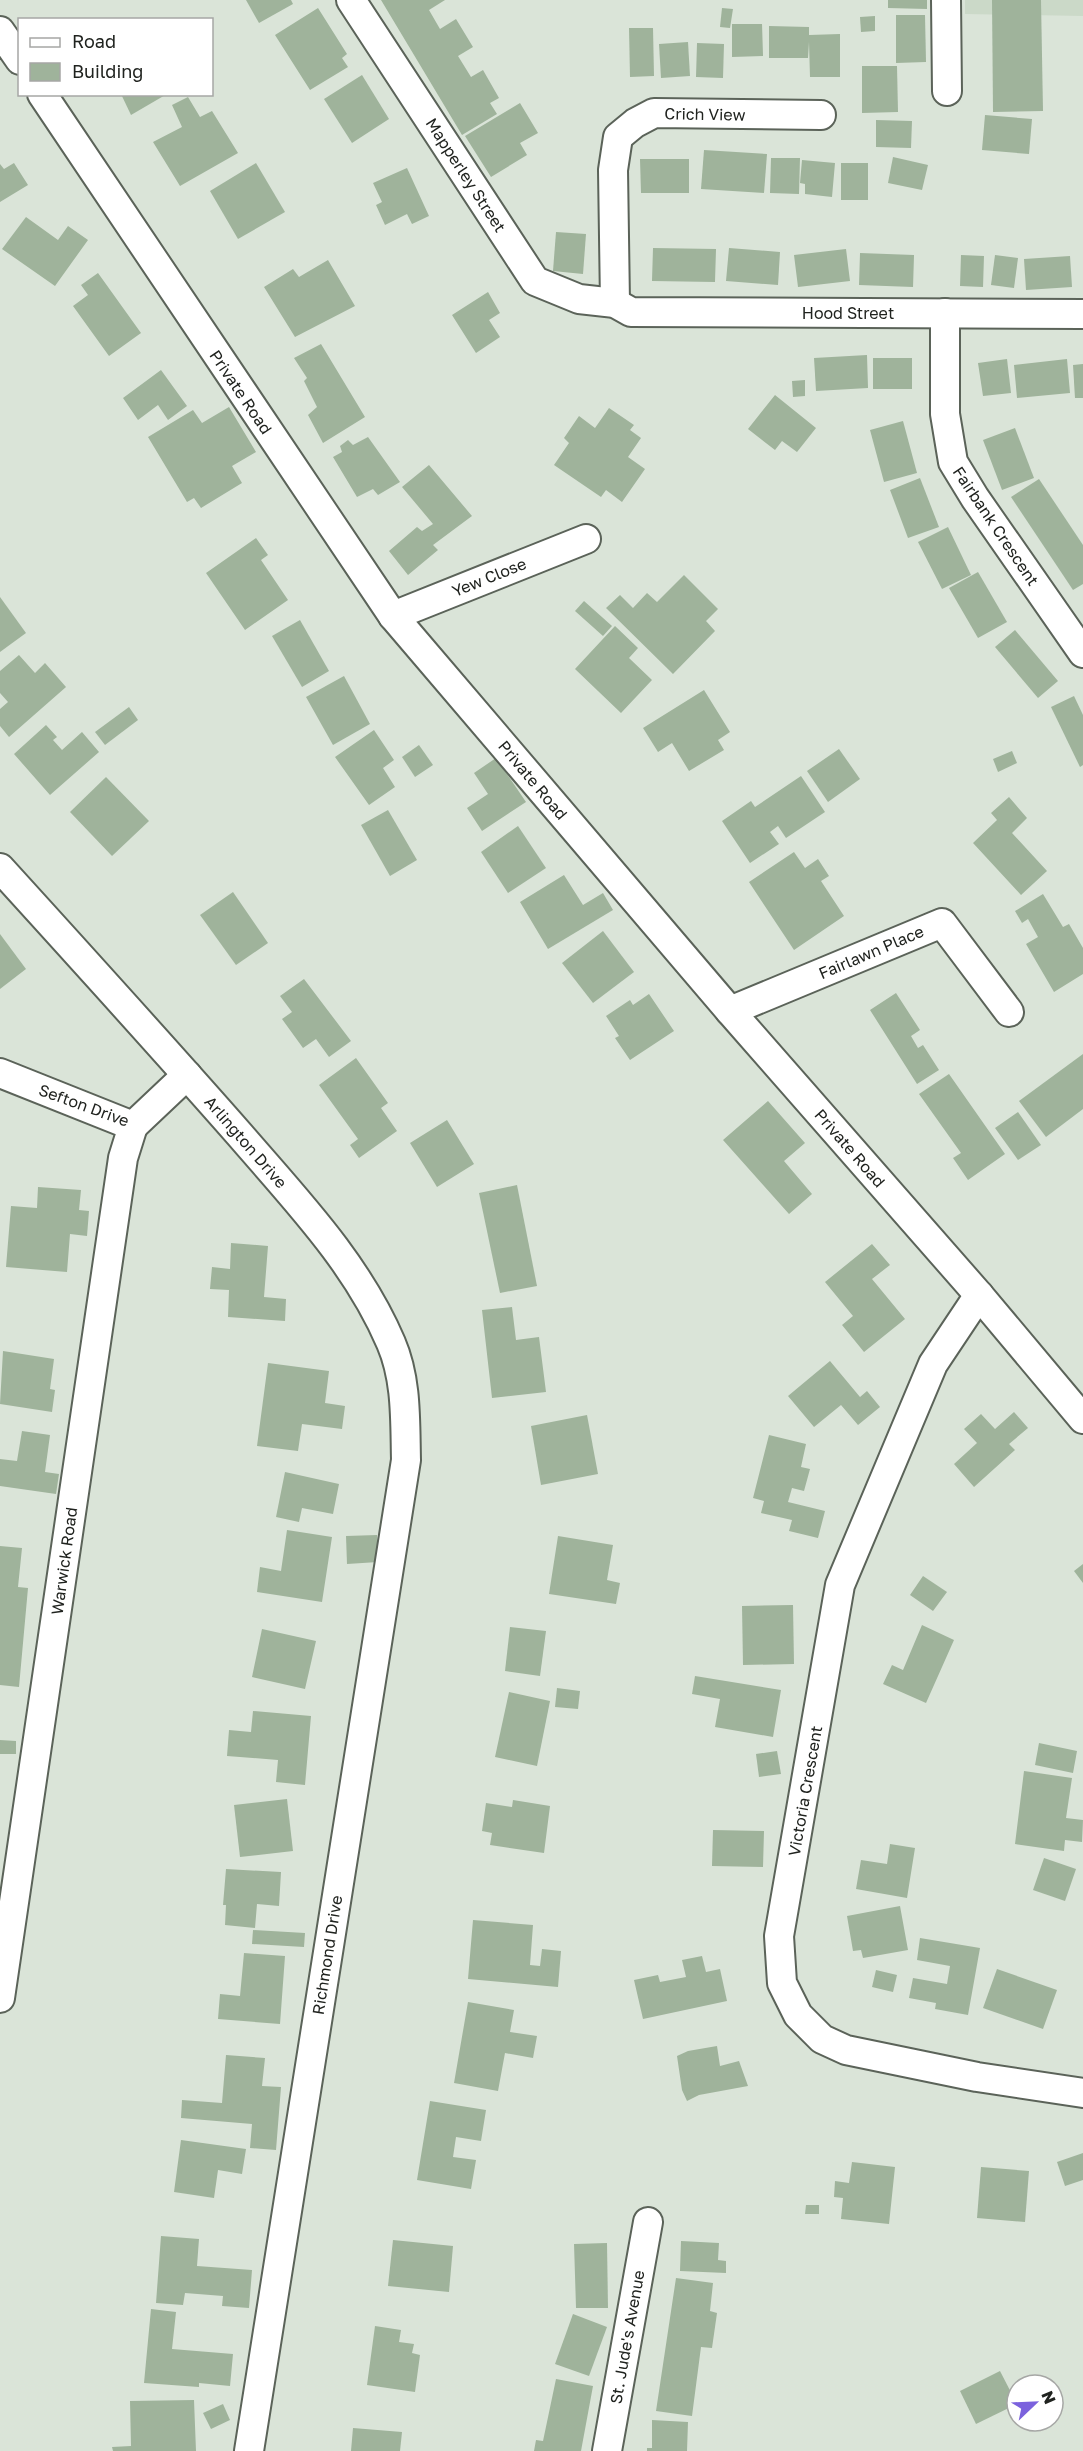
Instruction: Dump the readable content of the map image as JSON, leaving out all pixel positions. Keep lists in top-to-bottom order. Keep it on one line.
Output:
{"streets":{"street":["Crich View","Mapperley Street","Hood Street","Private Road","Fairbank Crescent","Yew Close","Fairlawn Place","Sefton Drive","Arlington Drive","Warwick Road","Victoria Crescent","Richmond Drive","St. Jude's Avenue"]},"crossings":[["Crich View","Mapperley Street"],["Crich View","Hood Street"],["Mapperley Street","Hood Street"],["Hood Street","Fairbank Crescent"],["Private Road","Yew Close"],["Private Road","Fairlawn Place"],["Private Road","Victoria Crescent"],["Sefton Drive","Arlington Drive"],["Sefton Drive","Warwick Road"],["Arlington Drive","Richmond Drive"]],"legend":["Road","Building"],"north":"top right"}
